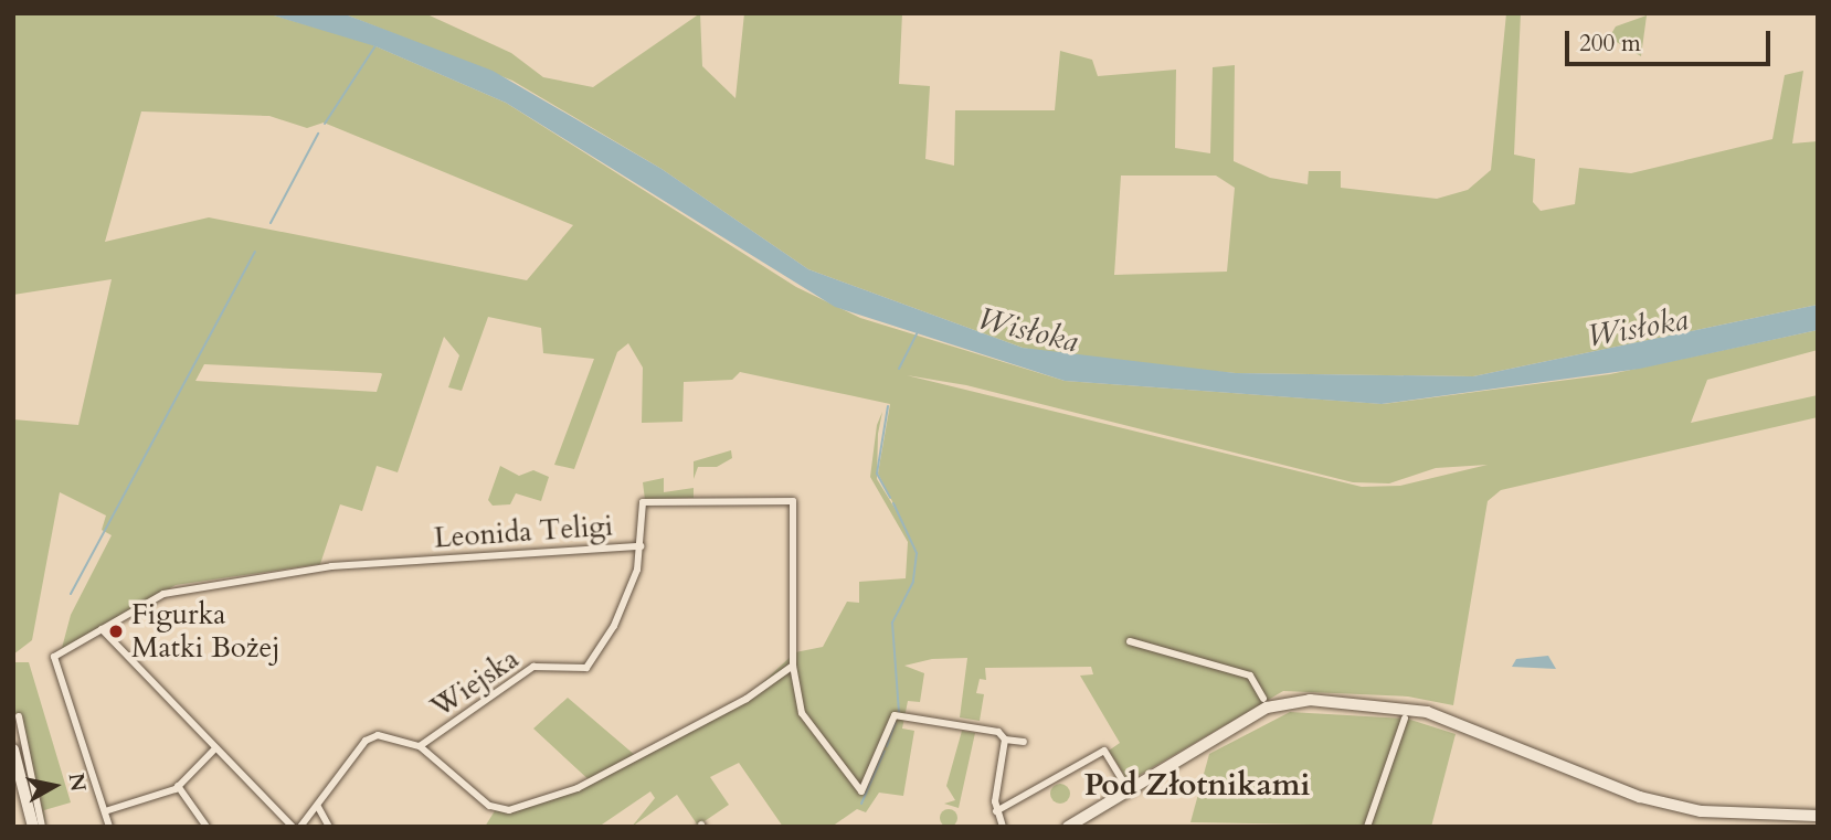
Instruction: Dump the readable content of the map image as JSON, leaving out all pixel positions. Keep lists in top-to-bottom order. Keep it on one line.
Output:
{"streets":{"street":["Leonida Teligi","Wiejska"]},"crossings":[["Leonida Teligi","Wiejska"]],"districts":["Pod Złotnikami"],"water":["Wisłoka"],"places":["Figurka Matki Bożej"],"scale_bar":"200 m","north":"right"}
